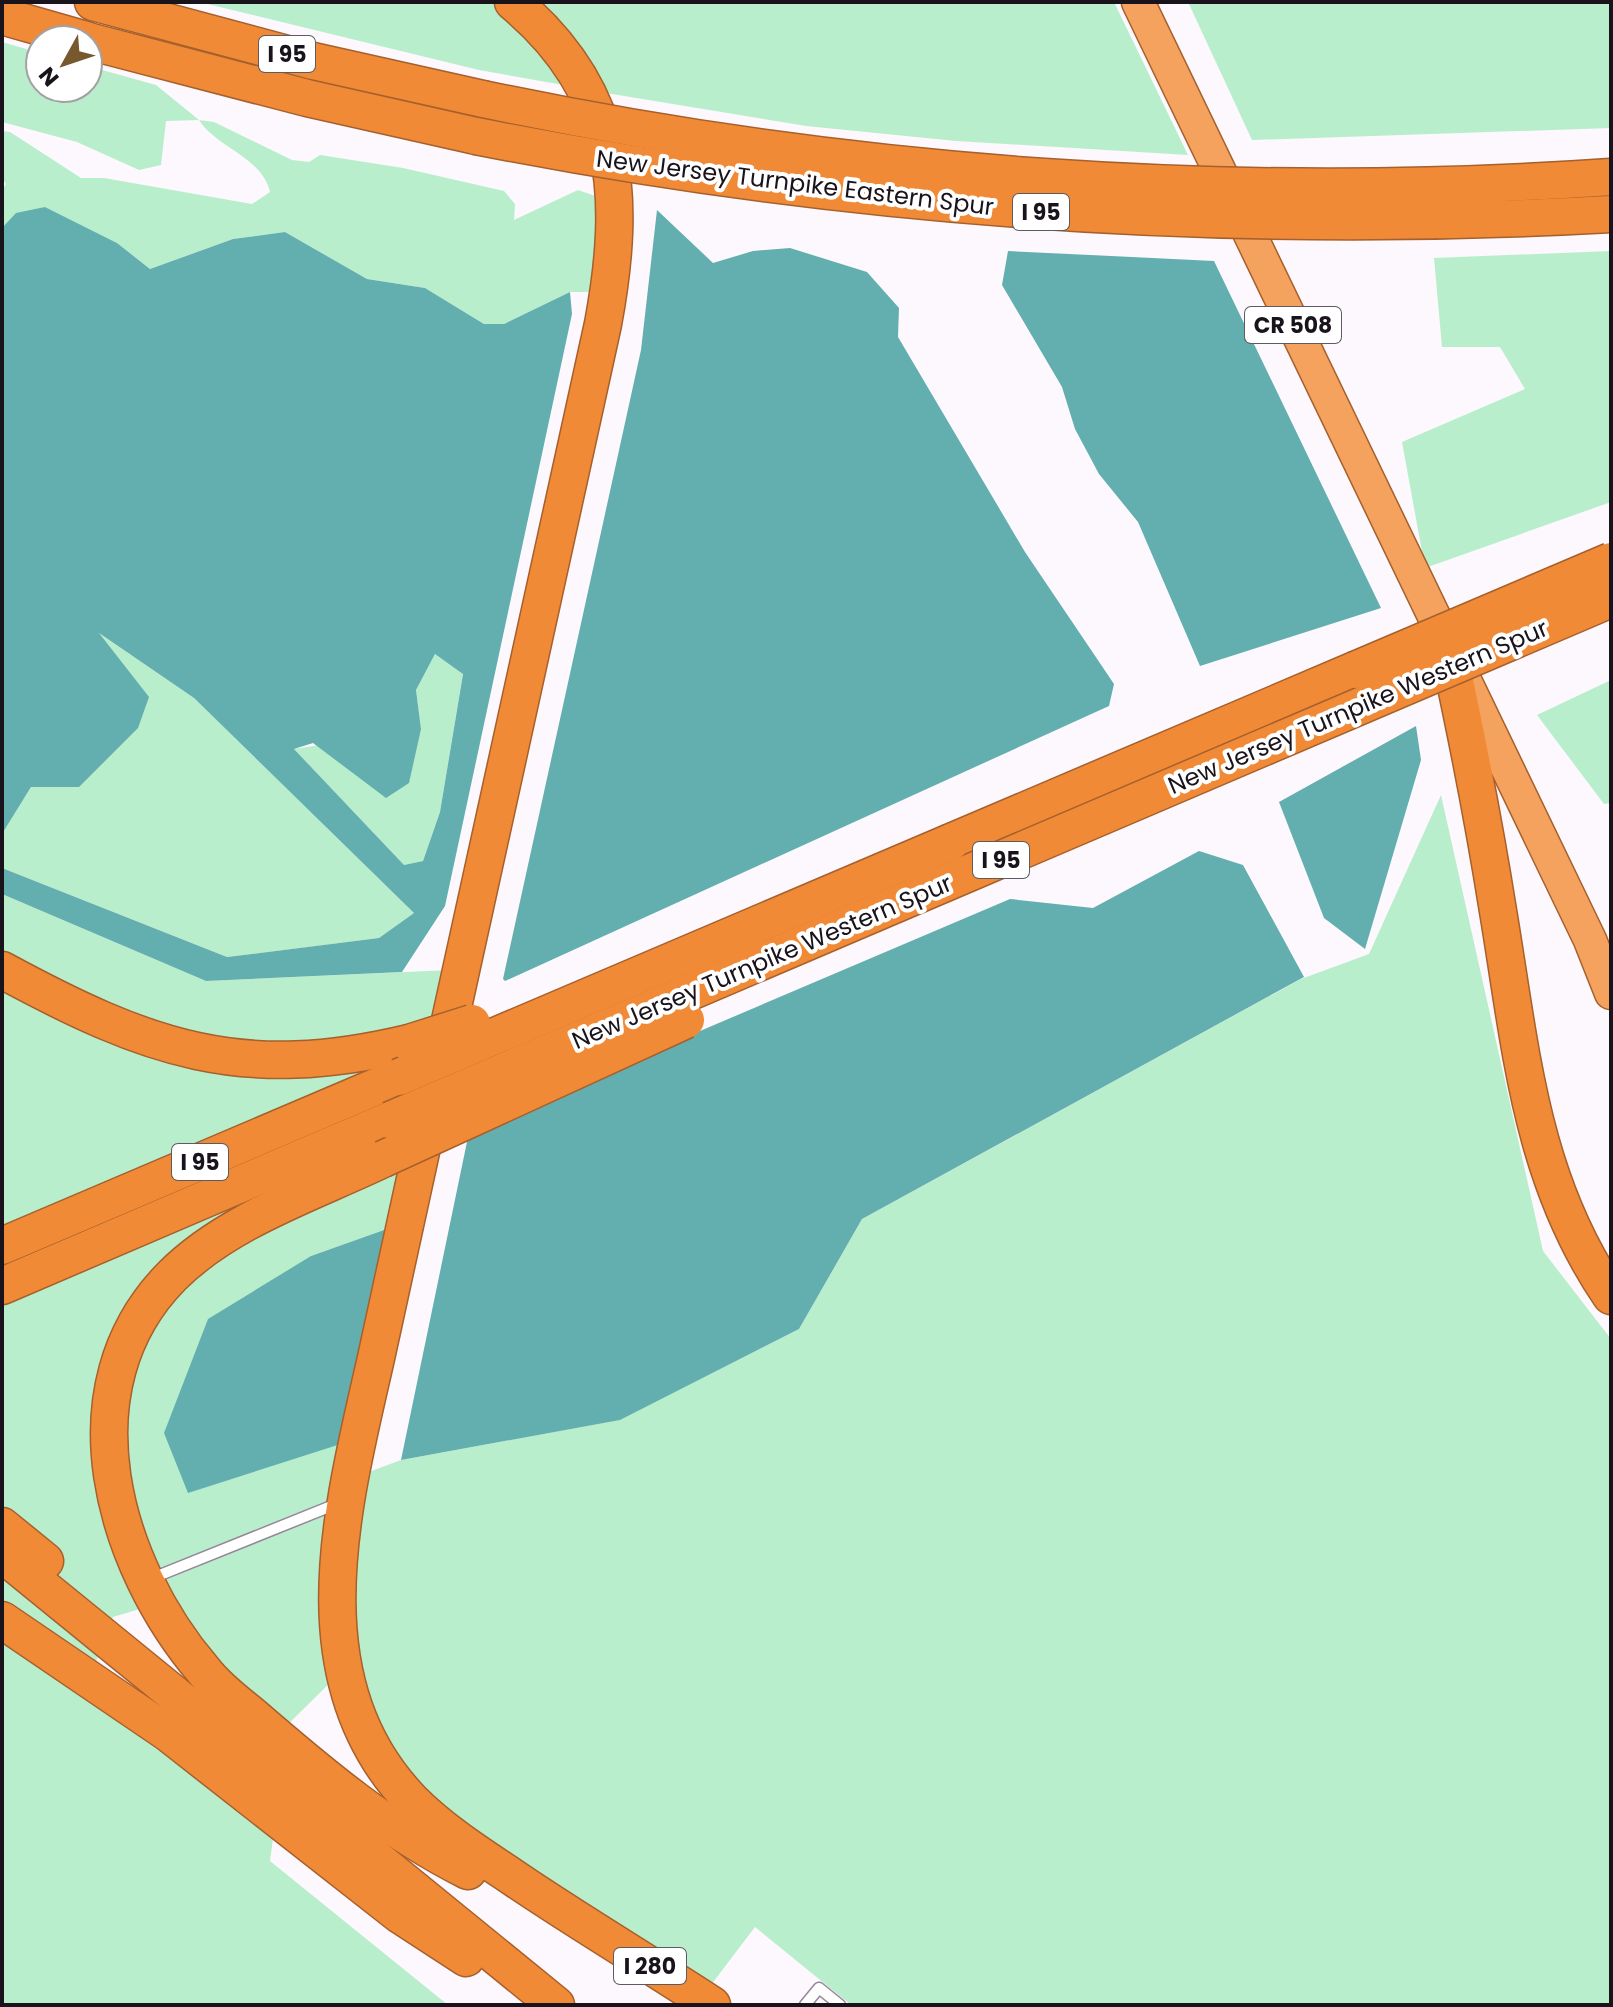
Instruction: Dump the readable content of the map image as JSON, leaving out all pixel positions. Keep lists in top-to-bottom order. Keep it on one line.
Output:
{"streets":{"highway":["I 95","New Jersey Turnpike Eastern Spur","CR 508","New Jersey Turnpike Western Spur","I 280"]},"crossings":[["I 95","New Jersey Turnpike Western Spur"]],"north":"bottom left"}
